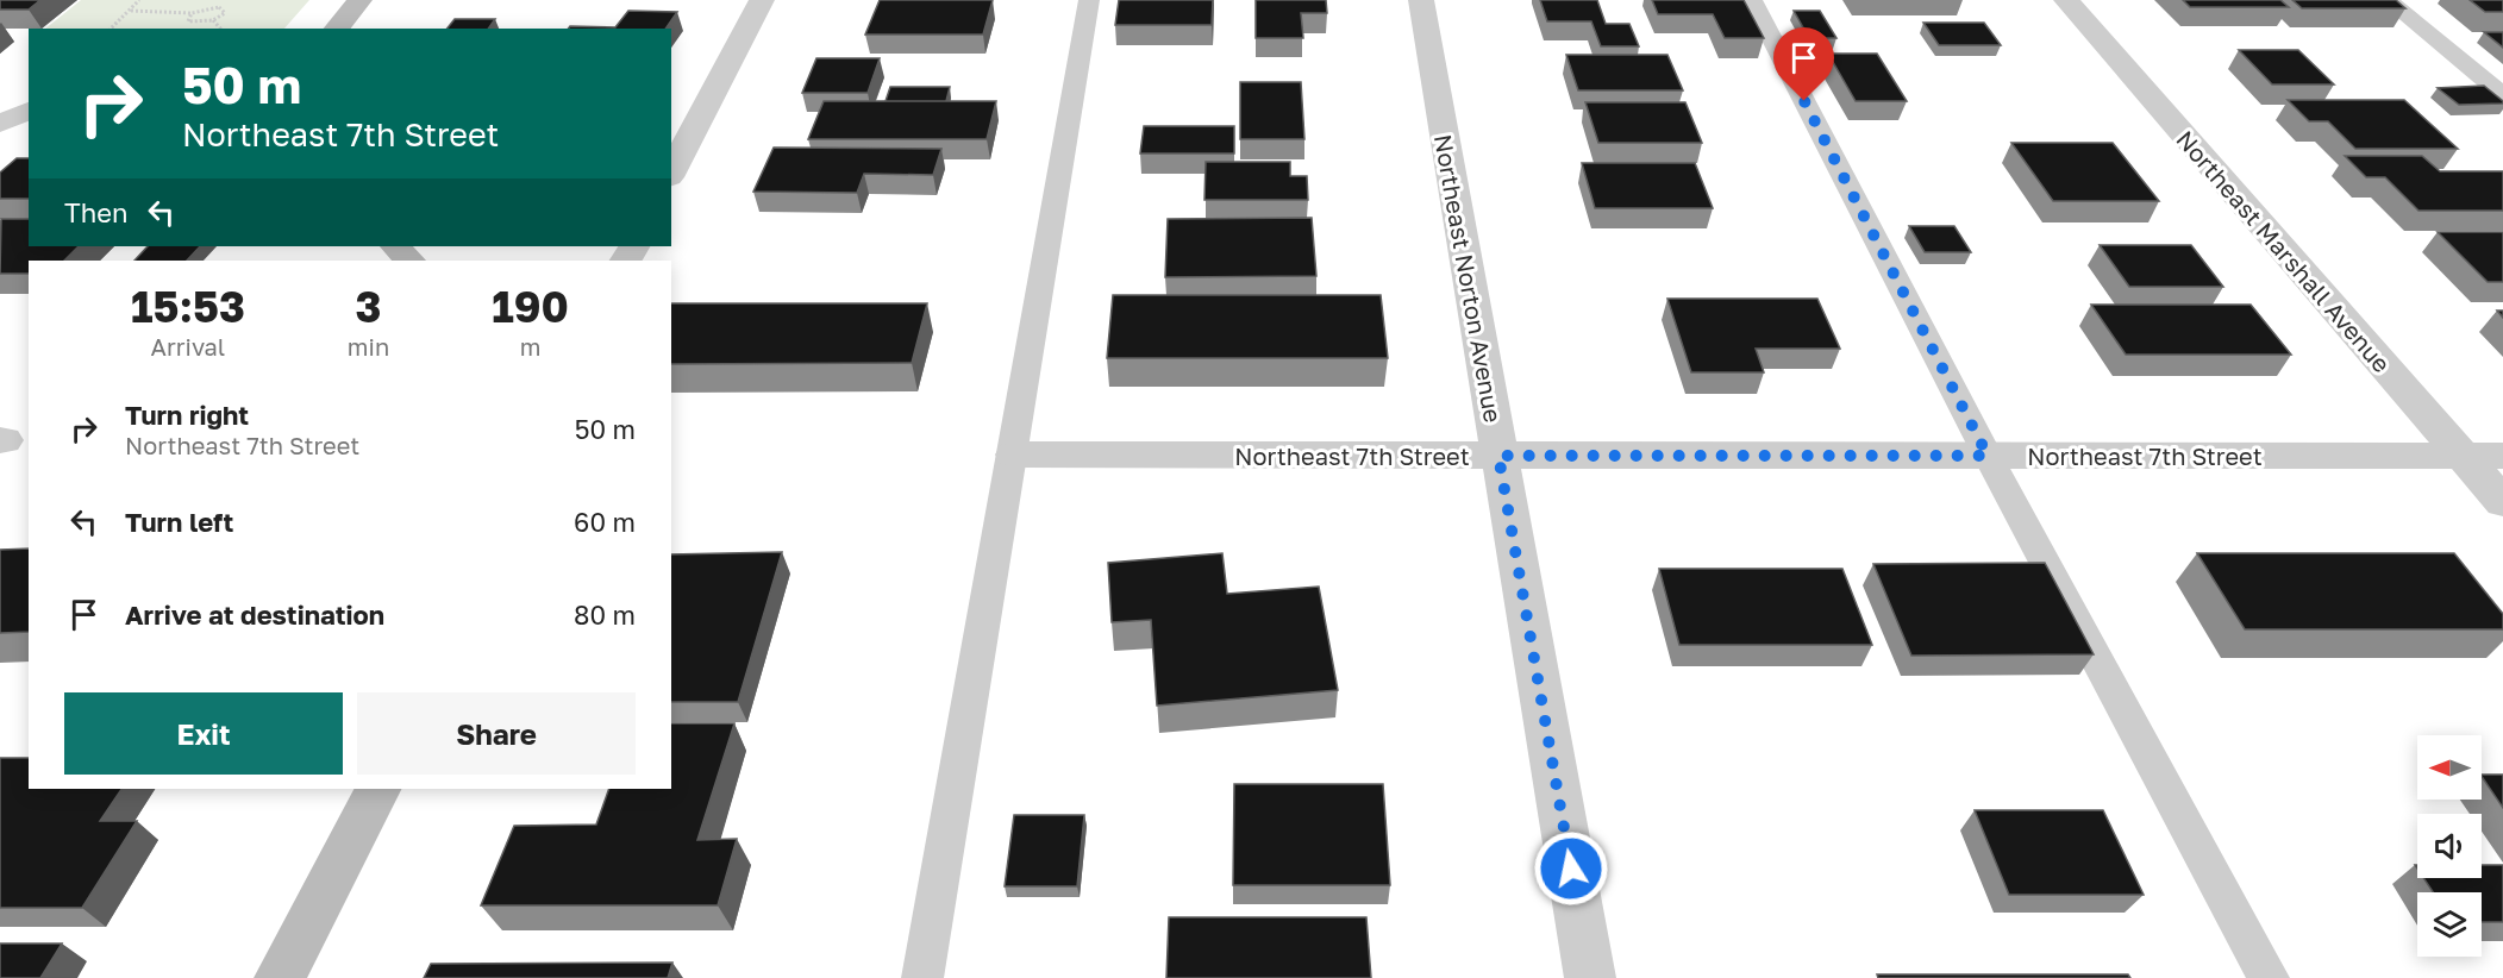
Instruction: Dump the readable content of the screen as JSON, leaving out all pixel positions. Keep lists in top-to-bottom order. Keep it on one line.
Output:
{"streets":{"street":["Northeast Marshall Avenue","Northeast Norton Avenue","Northeast 7th Street"]},"crossings":[["Northeast Marshall Avenue","Northeast 7th Street"],["Northeast Norton Avenue","Northeast 7th Street"]],"north":"left","page":{"turn":["50 m","Northeast 7th Street"],"then":"Then","eta":["15:53","Arrival","3","min","190","m"],"list":[{"name":"Turn right","note":"Northeast 7th Street","value":"50 m"},{"name":"Turn left","value":"60 m"},{"name":"Arrive at destination","value":"80 m"}],"buttons":["Exit","Share"]}}
